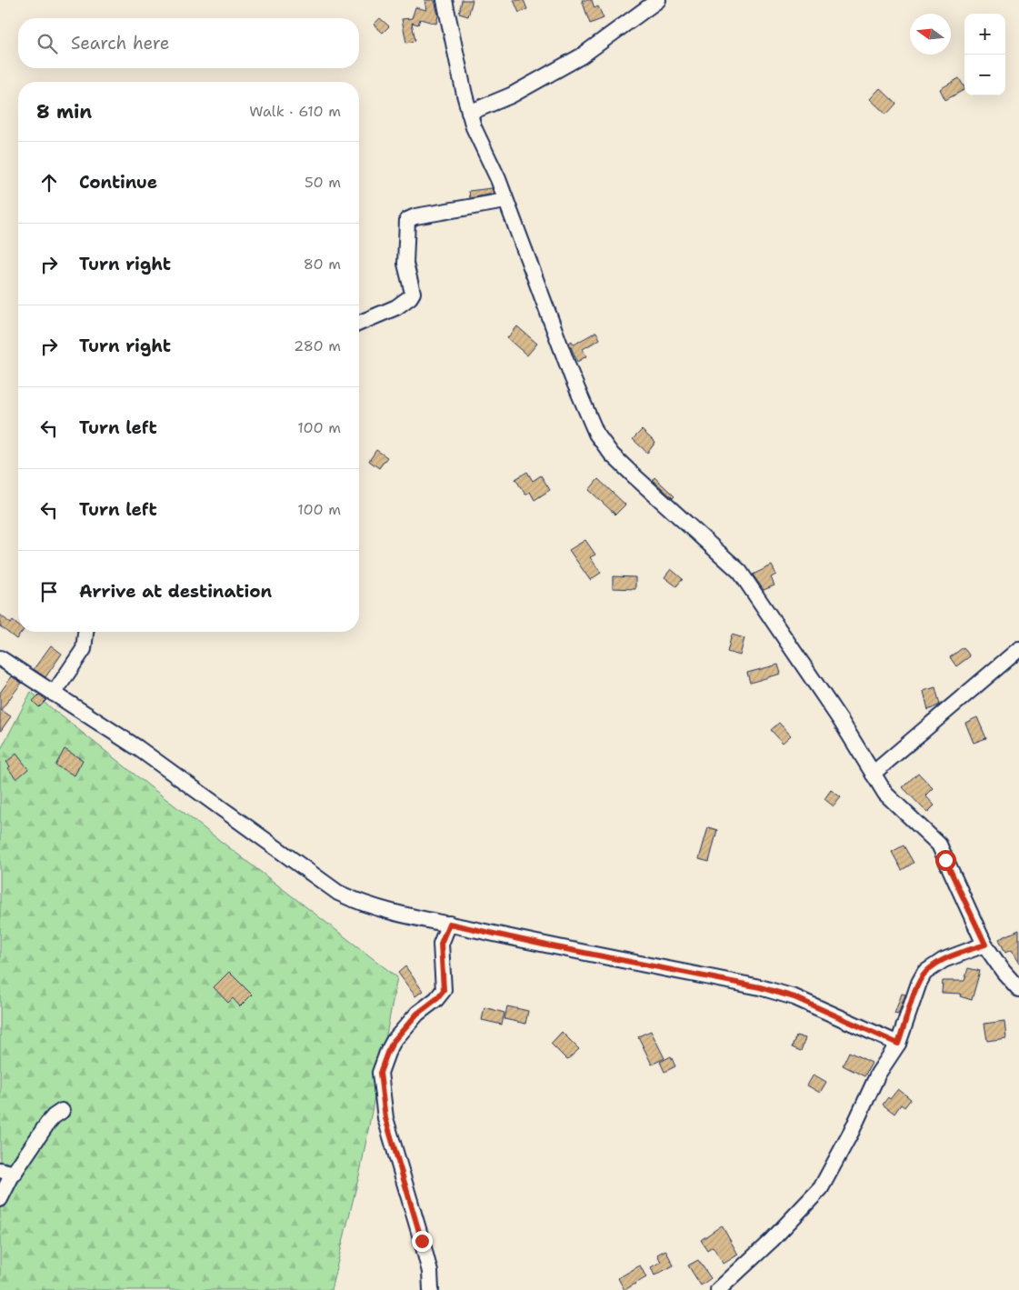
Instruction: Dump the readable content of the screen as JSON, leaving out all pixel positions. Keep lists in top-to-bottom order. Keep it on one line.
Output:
{"north":"left","page":{"map_buttons":["+","−"],"search":"Search here","heading":["8 min","Walk · 610 m"],"list":[["Continue","50 m"],["Turn right","80 m"],["Turn right","280 m"],["Turn left","100 m"],["Turn left","100 m"],"Arrive at destination"]}}
